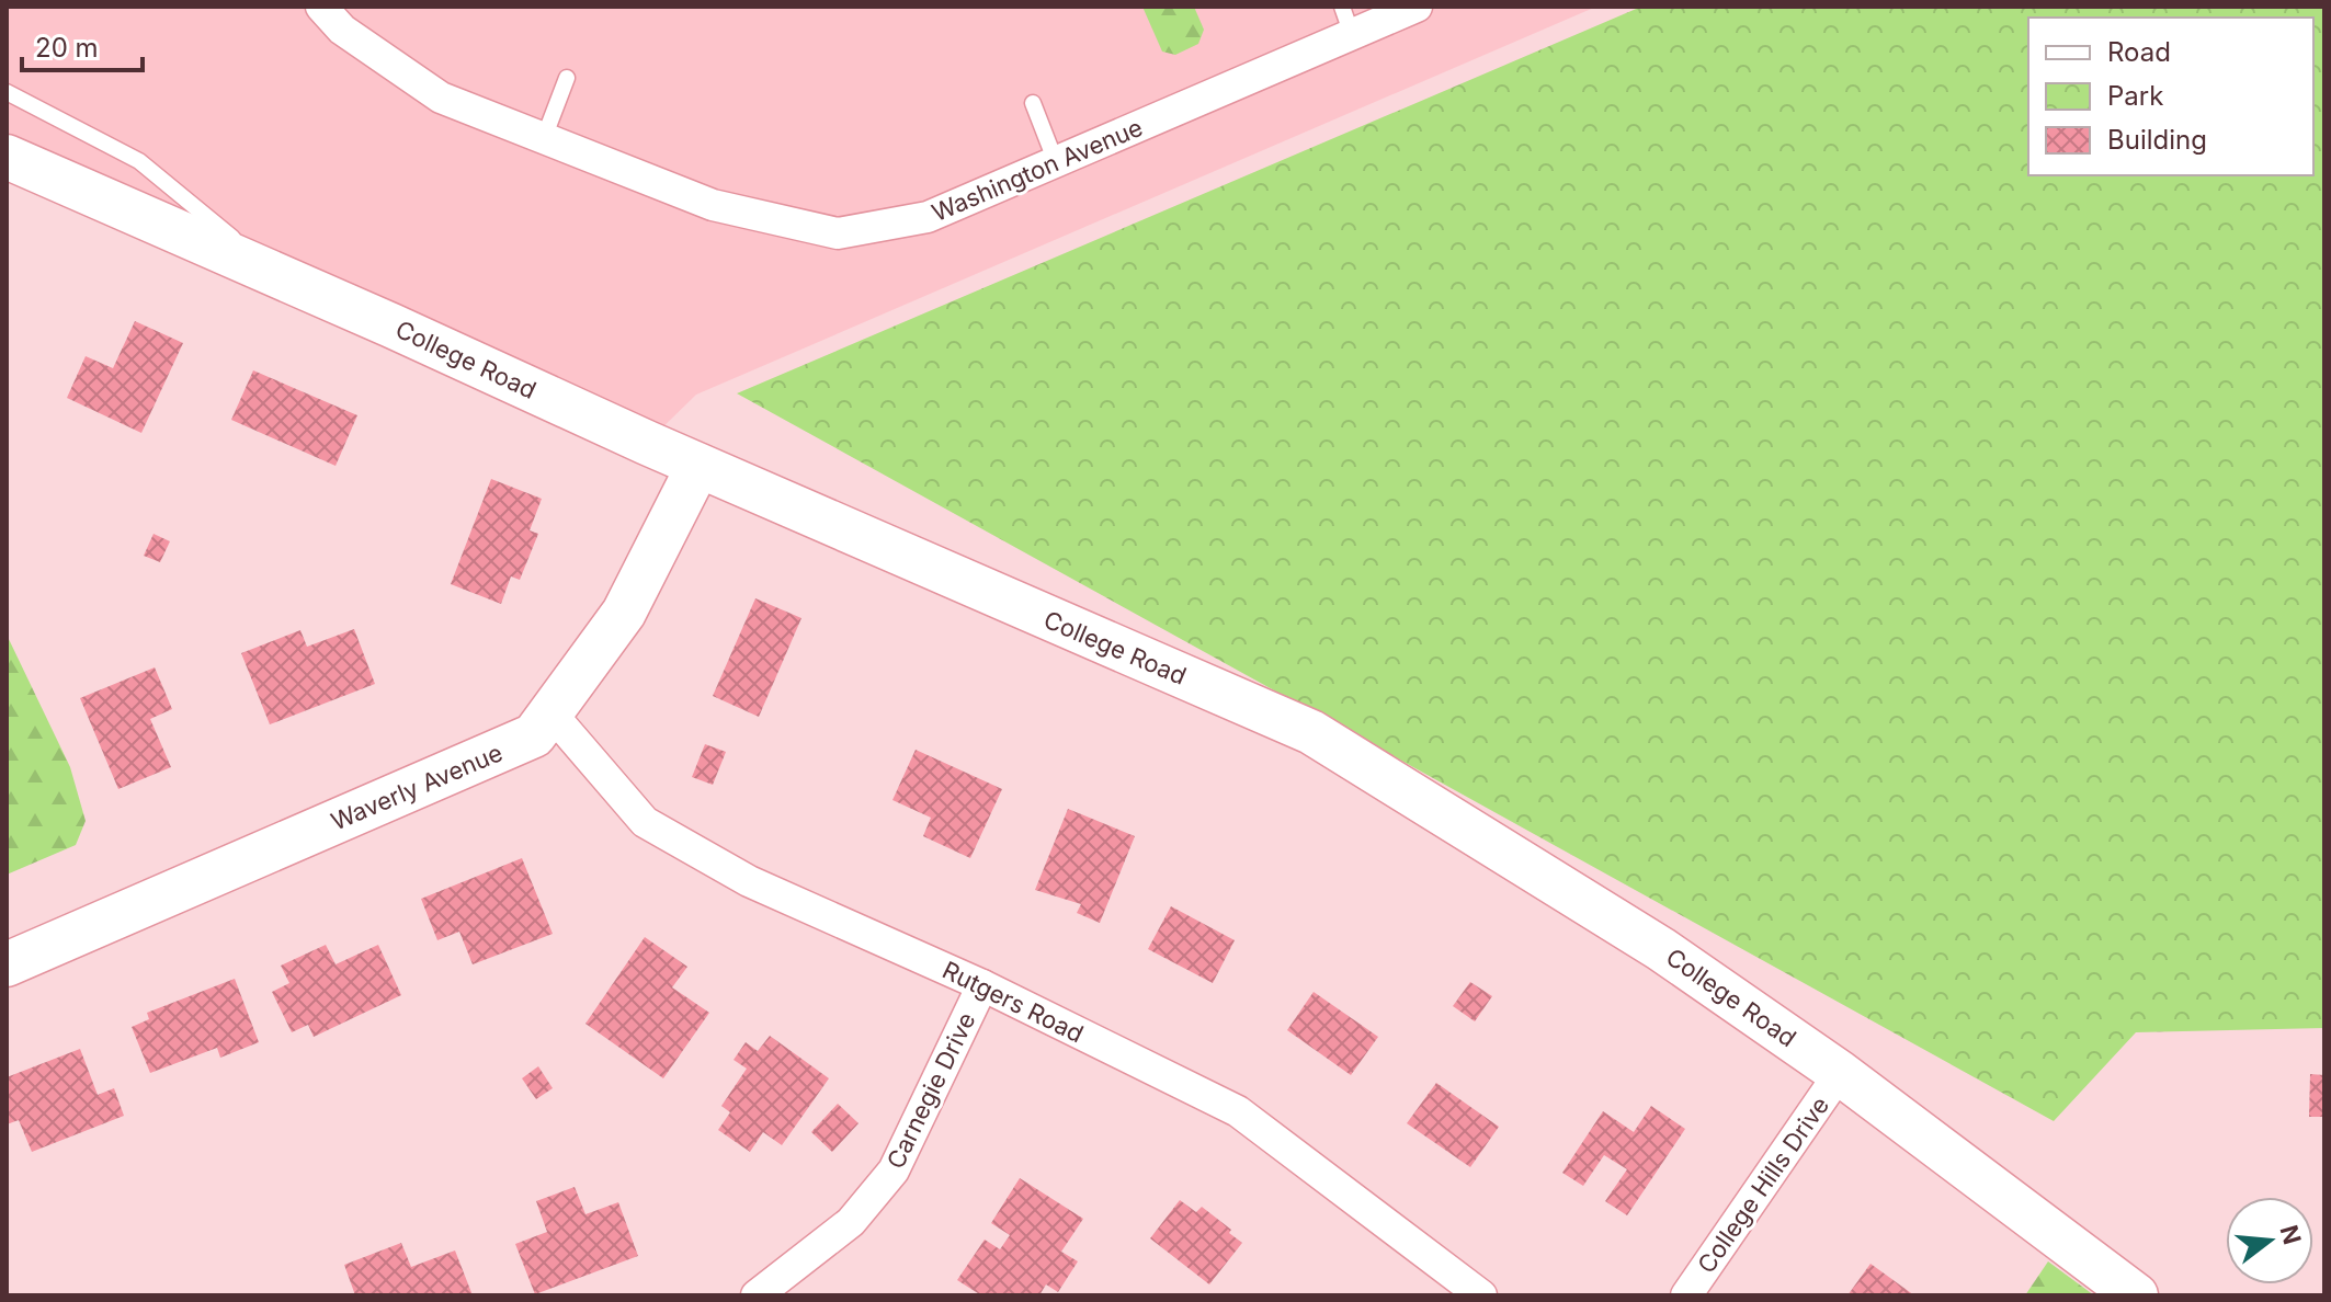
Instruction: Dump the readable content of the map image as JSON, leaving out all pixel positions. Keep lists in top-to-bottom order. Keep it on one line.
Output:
{"streets":{"street":["Washington Avenue","College Road","Waverly Avenue","Rutgers Road","Carnegie Drive","College Hills Drive"]},"crossings":[["College Road","Waverly Avenue"],["College Road","College Hills Drive"],["Waverly Avenue","Rutgers Road"],["Rutgers Road","Carnegie Drive"]],"legend":["Road","Park","Building"],"scale_bar":"20 m","north":"right"}
